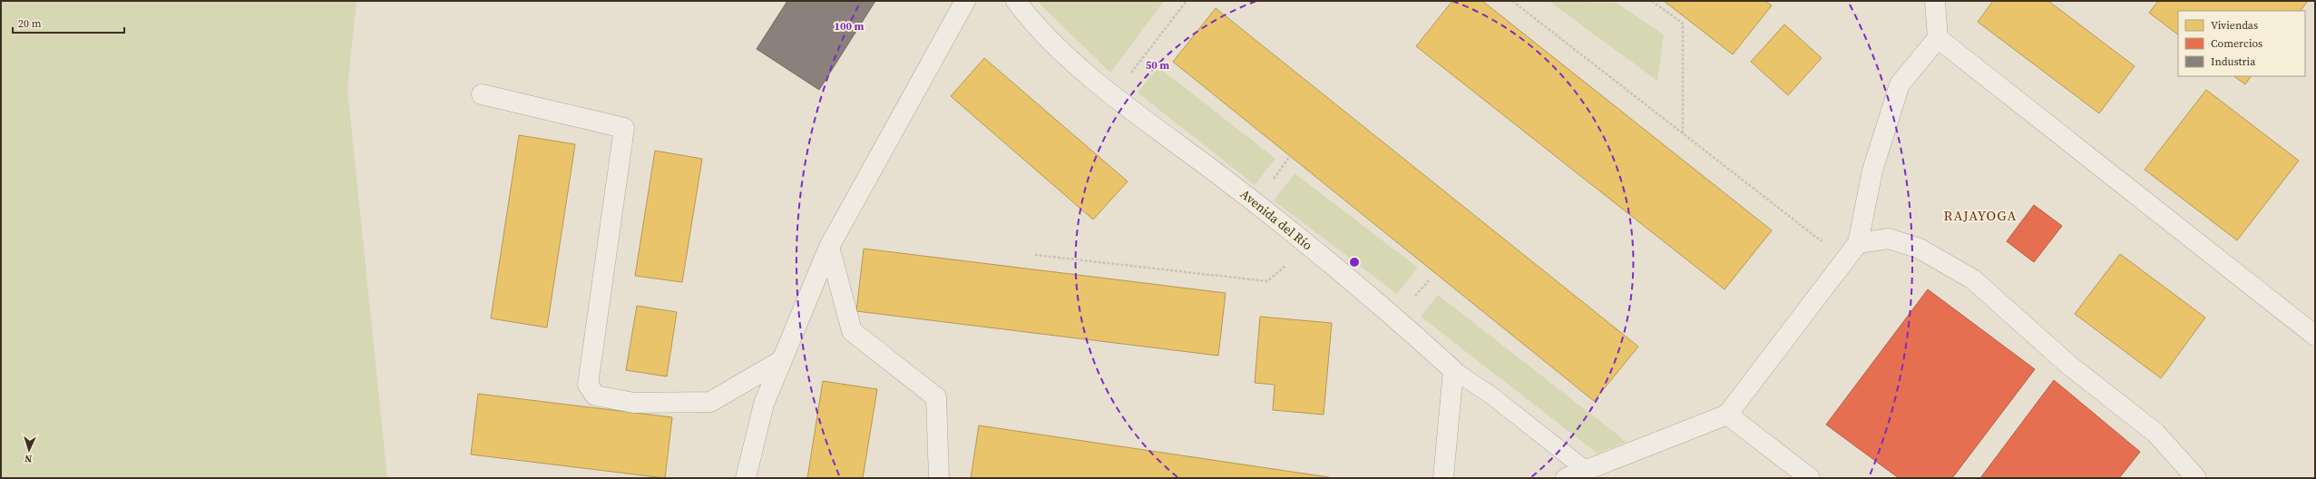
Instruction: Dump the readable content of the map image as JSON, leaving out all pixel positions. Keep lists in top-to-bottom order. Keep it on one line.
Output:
{"streets":{"street":["Avenida del Río"]},"districts":["RAJAYOGA"],"legend":["Viviendas","Comercios","Industria"],"scale_bar":"20 m","north":"bottom","rings":["100 m","50 m"]}
